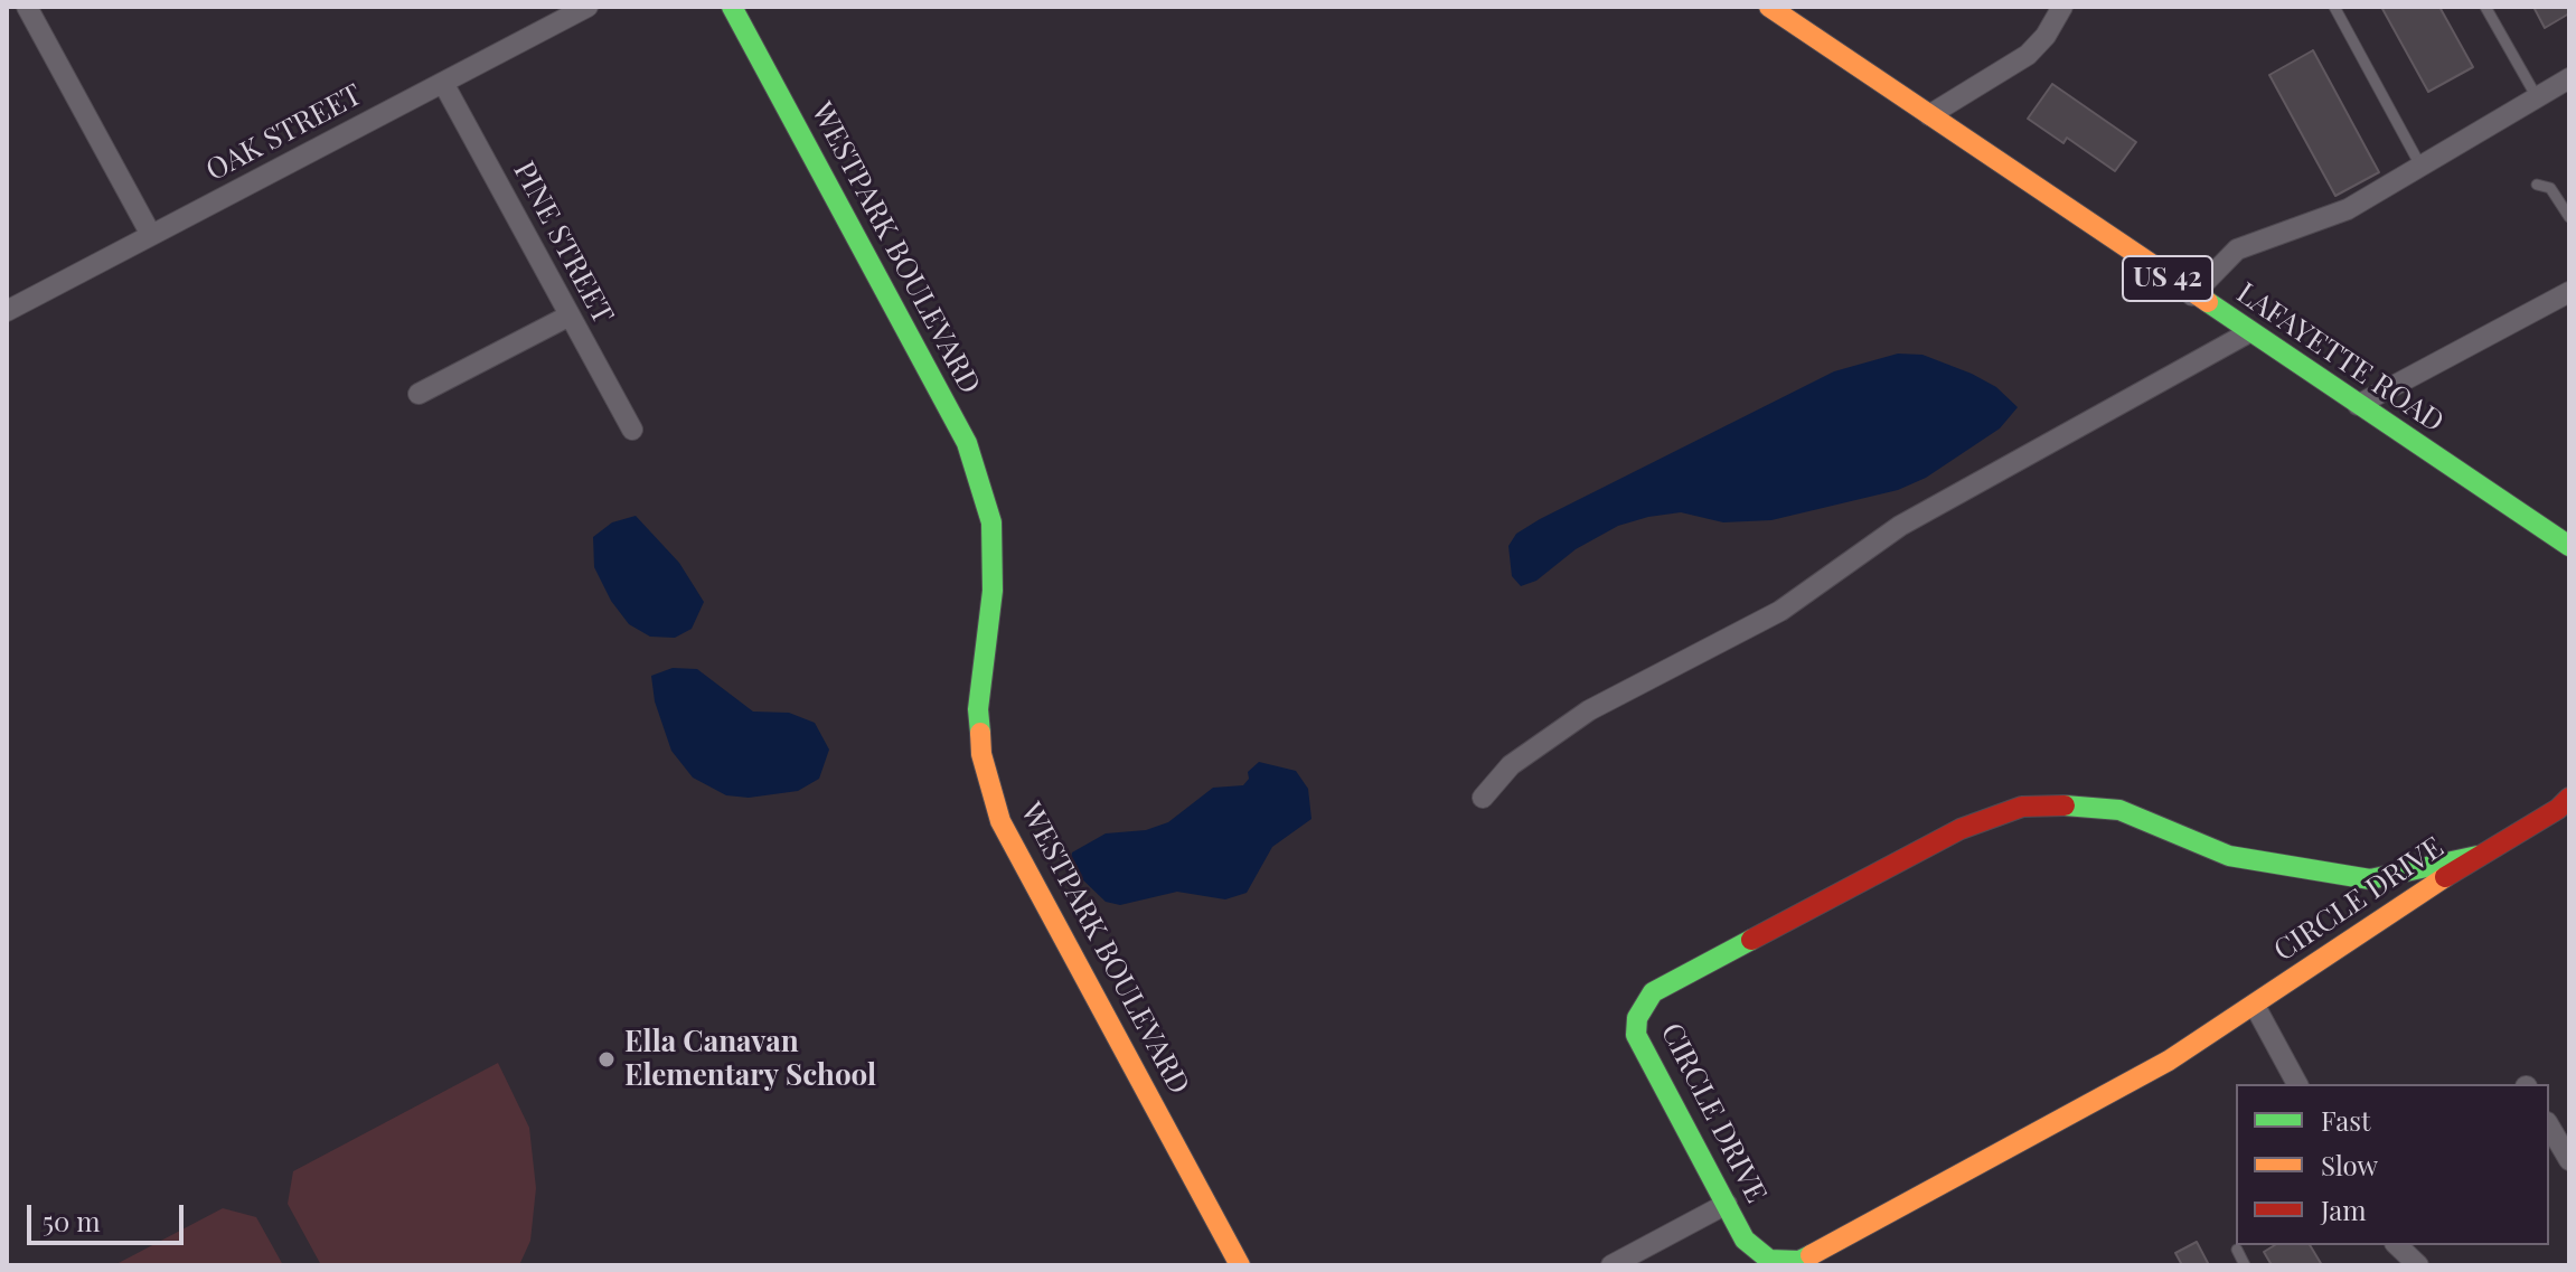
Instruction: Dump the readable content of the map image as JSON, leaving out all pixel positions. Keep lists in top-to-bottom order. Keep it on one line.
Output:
{"streets":{"street":["OAK STREET","PINE STREET","WESTPARK BOULEVARD","US 42","LAFAYETTE ROAD","CIRCLE DRIVE"]},"crossings":[["OAK STREET","PINE STREET"]],"places":["Ella Canavan Elementary School"],"legend":["Fast","Slow","Jam"],"scale_bar":"50 m"}
